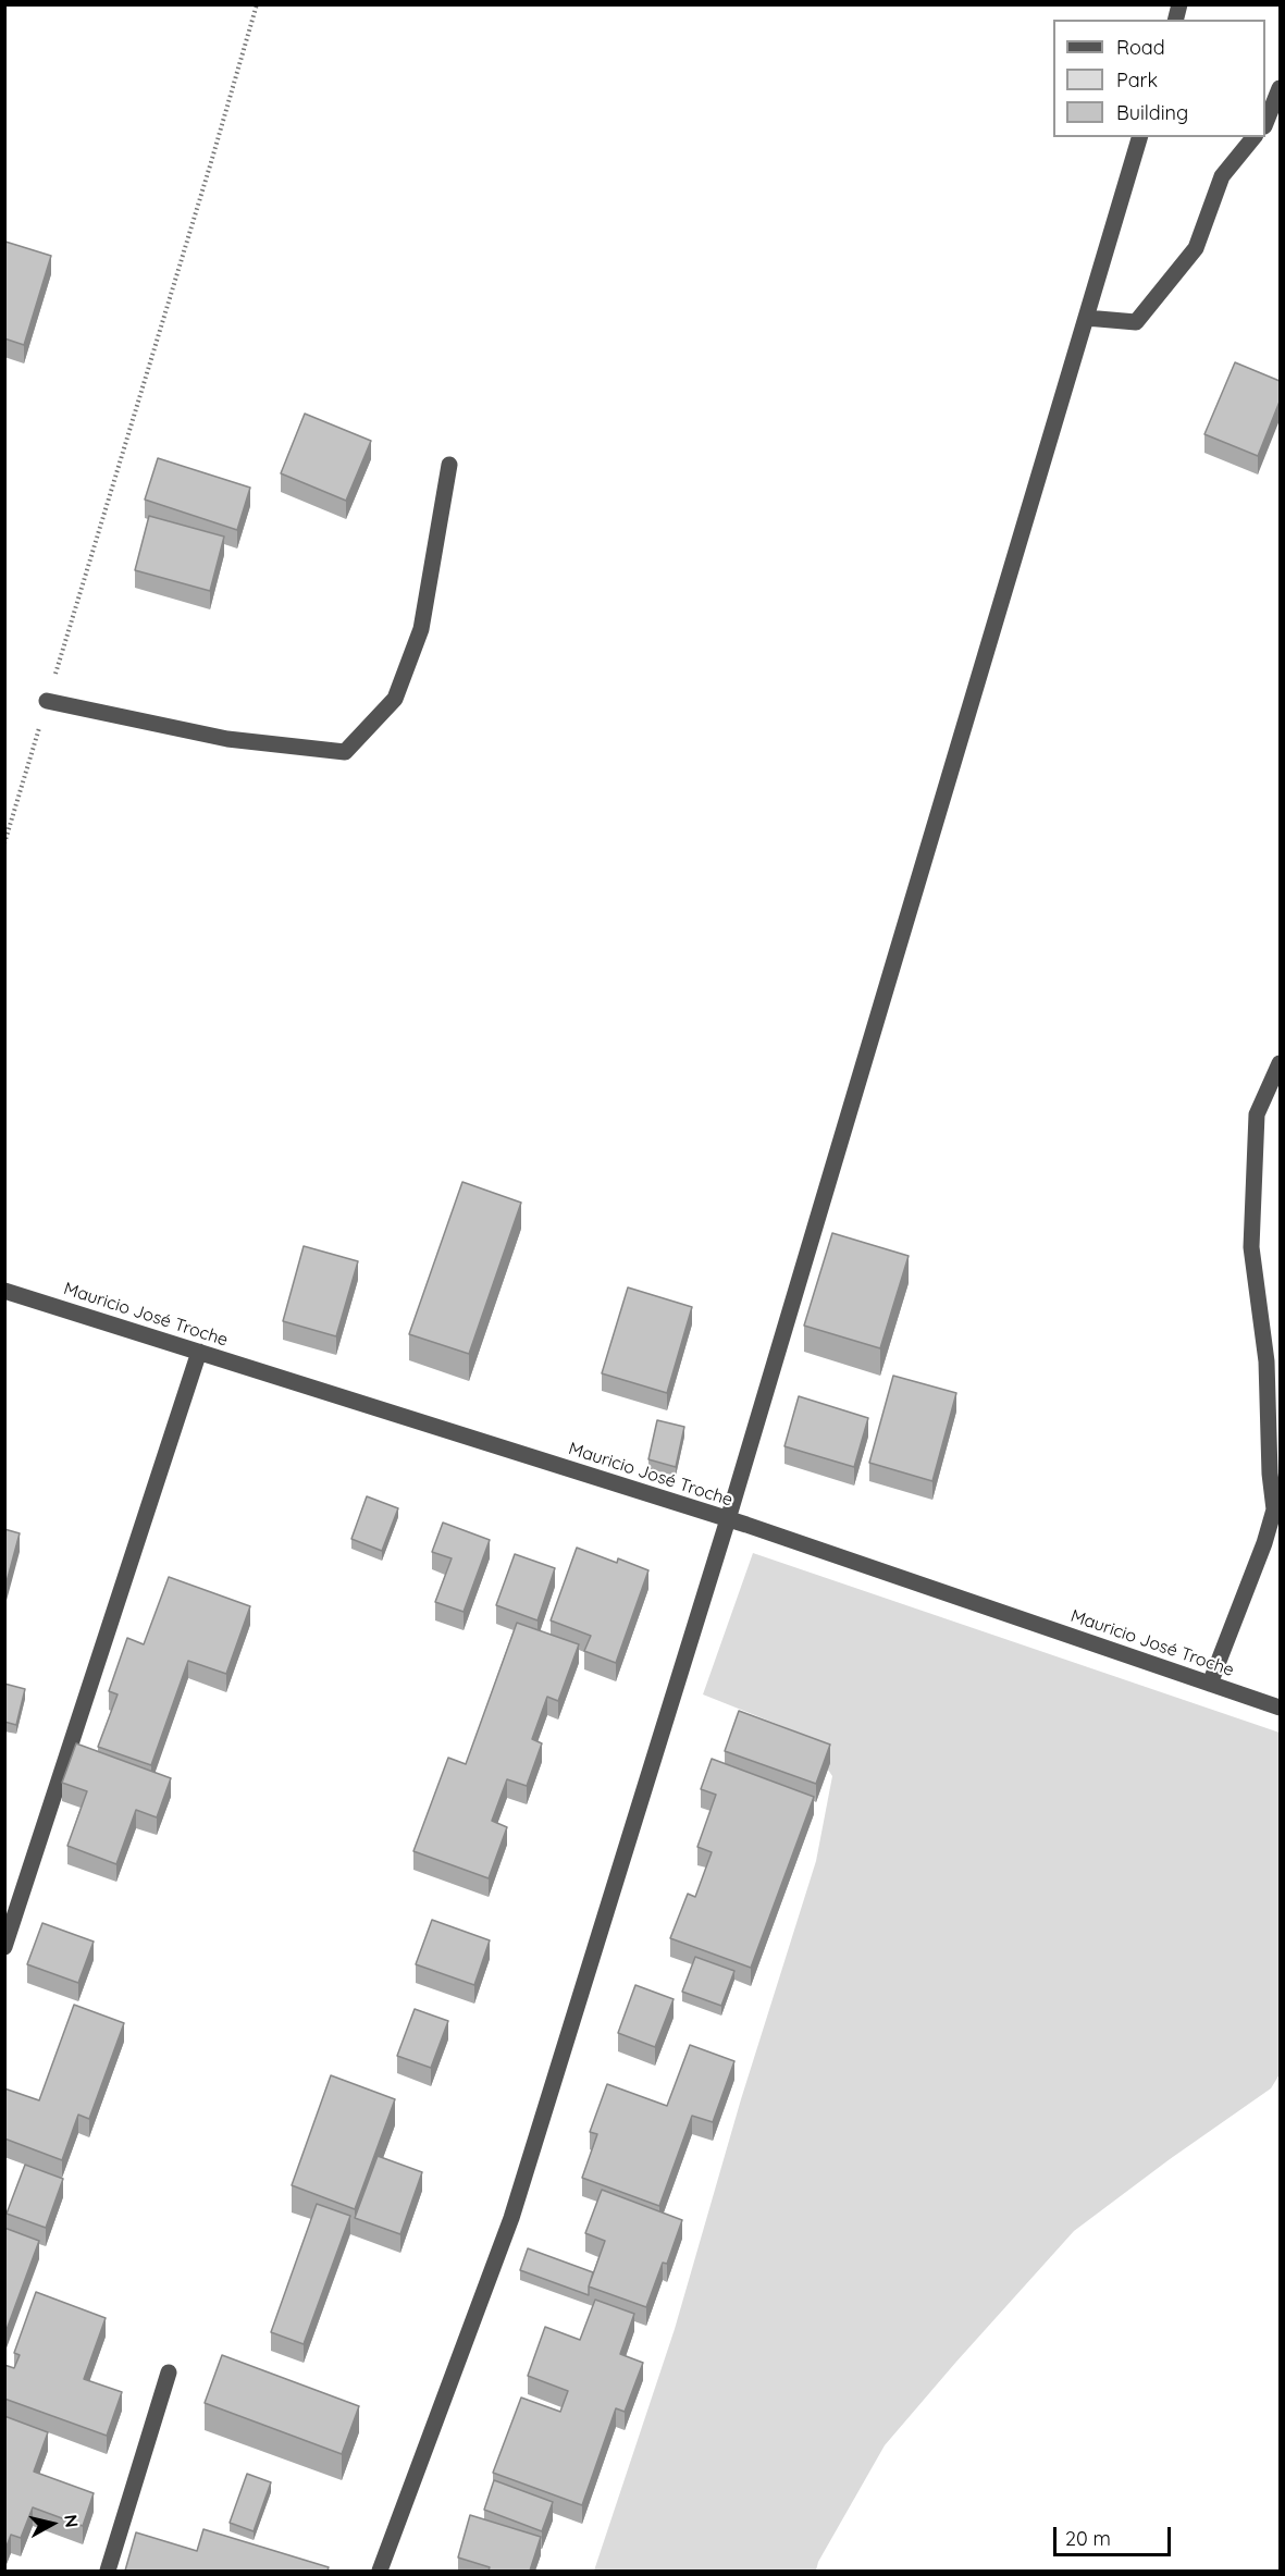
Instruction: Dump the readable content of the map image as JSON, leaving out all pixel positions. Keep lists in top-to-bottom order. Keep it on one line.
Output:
{"streets":{"street":["Mauricio José Troche"]},"legend":["Road","Park","Building"],"scale_bar":"20 m","north":"right"}
